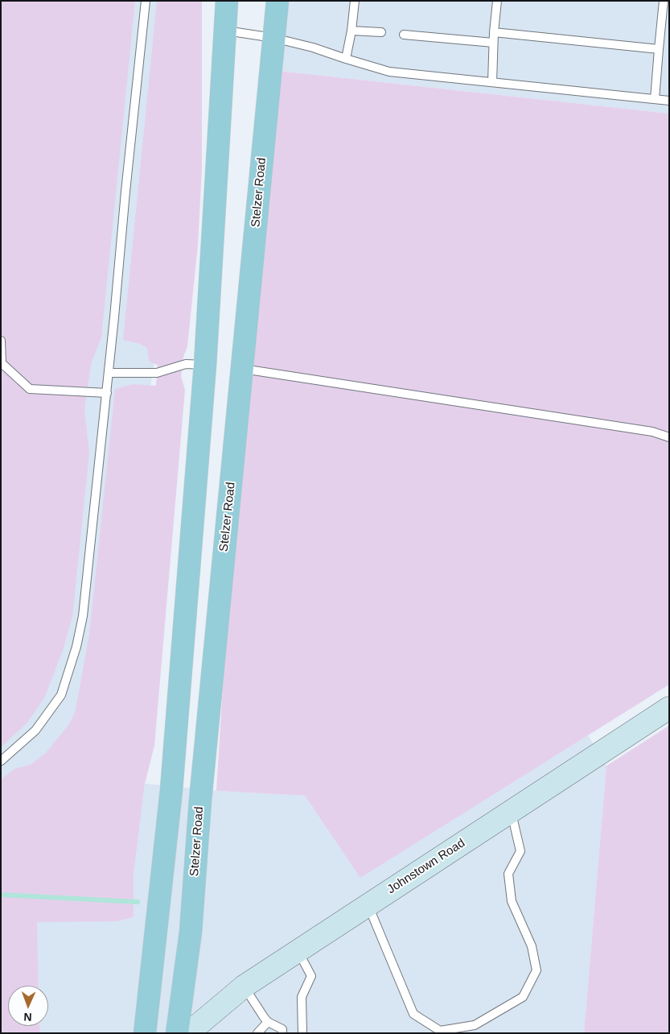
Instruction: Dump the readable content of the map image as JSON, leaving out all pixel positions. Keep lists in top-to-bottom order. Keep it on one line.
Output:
{"streets":{"main road":["Stelzer Road","Johnstown Road"]},"north":"bottom"}
